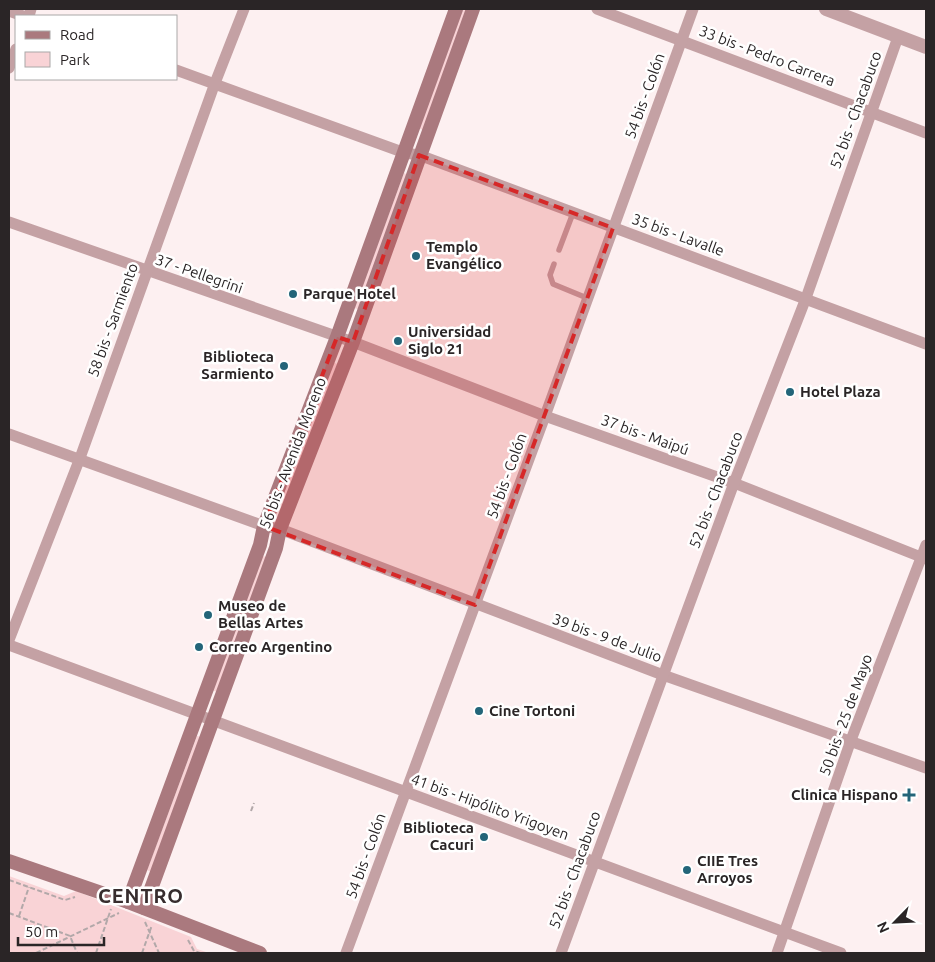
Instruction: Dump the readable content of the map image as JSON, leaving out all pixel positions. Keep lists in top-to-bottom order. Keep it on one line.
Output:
{"streets":{"main road":["56 bis - Avenida Moreno"],"street":["33 bis - Pedro Carrera","54 bis - Colón","52 bis - Chacabuco","35 bis - Lavalle","37 - Pellegrini","58 bis - Sarmiento","37 bis - Maipú","39 bis - 9 de Julio","50 bis - 25 de Mayo","41 bis - Hipólito Yrigoyen"]},"crossings":[["33 bis - Pedro Carrera","54 bis - Colón"],["33 bis - Pedro Carrera","52 bis - Chacabuco"],["54 bis - Colón","35 bis - Lavalle"],["54 bis - Colón","37 bis - Maipú"],["54 bis - Colón","39 bis - 9 de Julio"],["54 bis - Colón","41 bis - Hipólito Yrigoyen"],["52 bis - Chacabuco","35 bis - Lavalle"],["52 bis - Chacabuco","37 bis - Maipú"],["52 bis - Chacabuco","39 bis - 9 de Julio"],["52 bis - Chacabuco","41 bis - Hipólito Yrigoyen"],["35 bis - Lavalle","58 bis - Sarmiento"],["35 bis - Lavalle","56 bis - Avenida Moreno"],["37 - Pellegrini","58 bis - Sarmiento"],["37 - Pellegrini","37 bis - Maipú"],["37 - Pellegrini","56 bis - Avenida Moreno"],["58 bis - Sarmiento","39 bis - 9 de Julio"],["37 bis - Maipú","56 bis - Avenida Moreno"],["37 bis - Maipú","50 bis - 25 de Mayo"],["56 bis - Avenida Moreno","39 bis - 9 de Julio"],["56 bis - Avenida Moreno","41 bis - Hipólito Yrigoyen"],["39 bis - 9 de Julio","50 bis - 25 de Mayo"],["50 bis - 25 de Mayo","41 bis - Hipólito Yrigoyen"]],"districts":["CENTRO"],"places":{"other":["Templo Evangélico","Parque Hotel","Universidad Siglo 21","Biblioteca Sarmiento","Hotel Plaza","Museo de Bellas Artes","Correo Argentino","Cine Tortoni","Biblioteca Cacuri","CIIE Tres Arroyos"],"health":["Clinica Hispano"]},"legend":["Road","Park"],"scale_bar":"50 m","north":"bottom left"}
